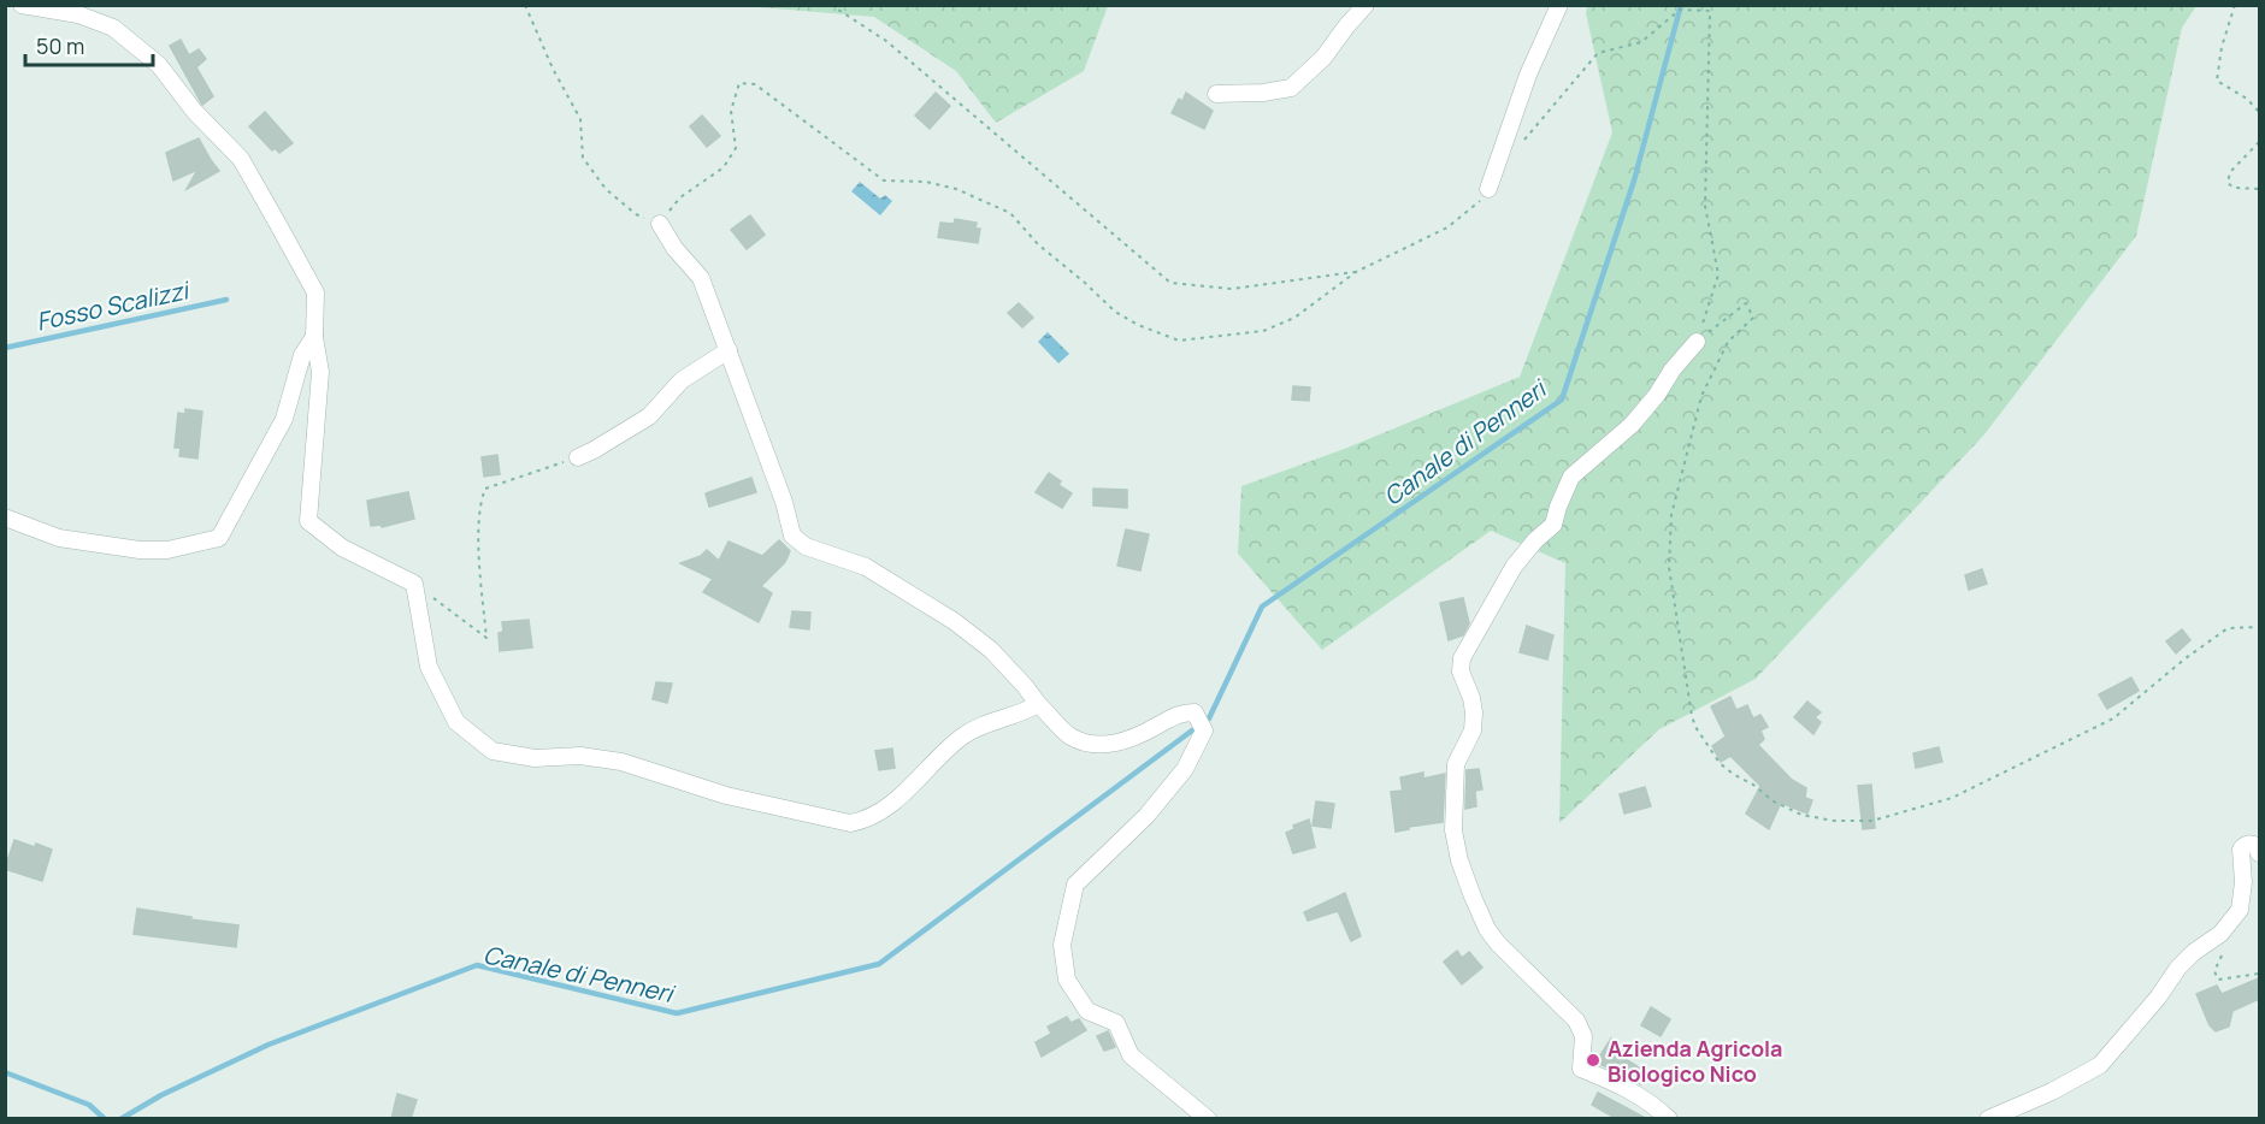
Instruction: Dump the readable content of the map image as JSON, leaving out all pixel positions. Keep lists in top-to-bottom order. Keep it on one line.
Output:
{"water":["Fosso Scalizzi","Canale di Penneri"],"places":["Azienda Agricola Biologico Nico"],"scale_bar":"50 m"}
